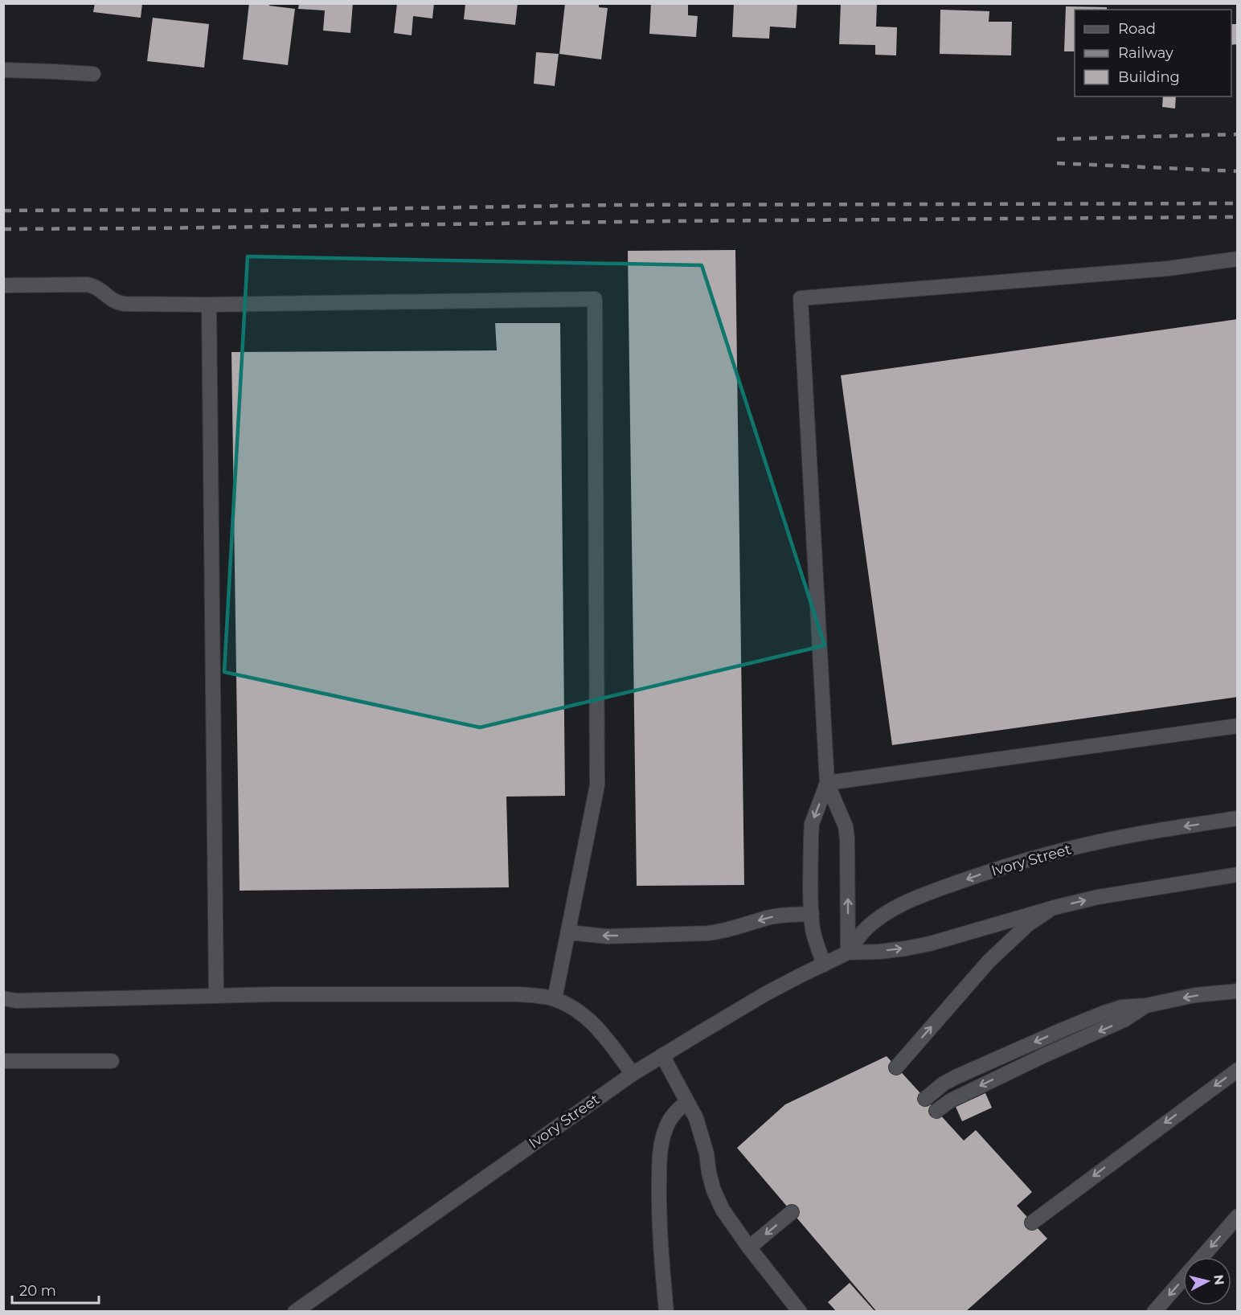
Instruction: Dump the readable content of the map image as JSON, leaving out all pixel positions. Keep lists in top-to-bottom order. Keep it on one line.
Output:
{"streets":{"street":["Ivory Street"]},"legend":["Road","Railway","Building"],"scale_bar":"20 m","north":"right"}
